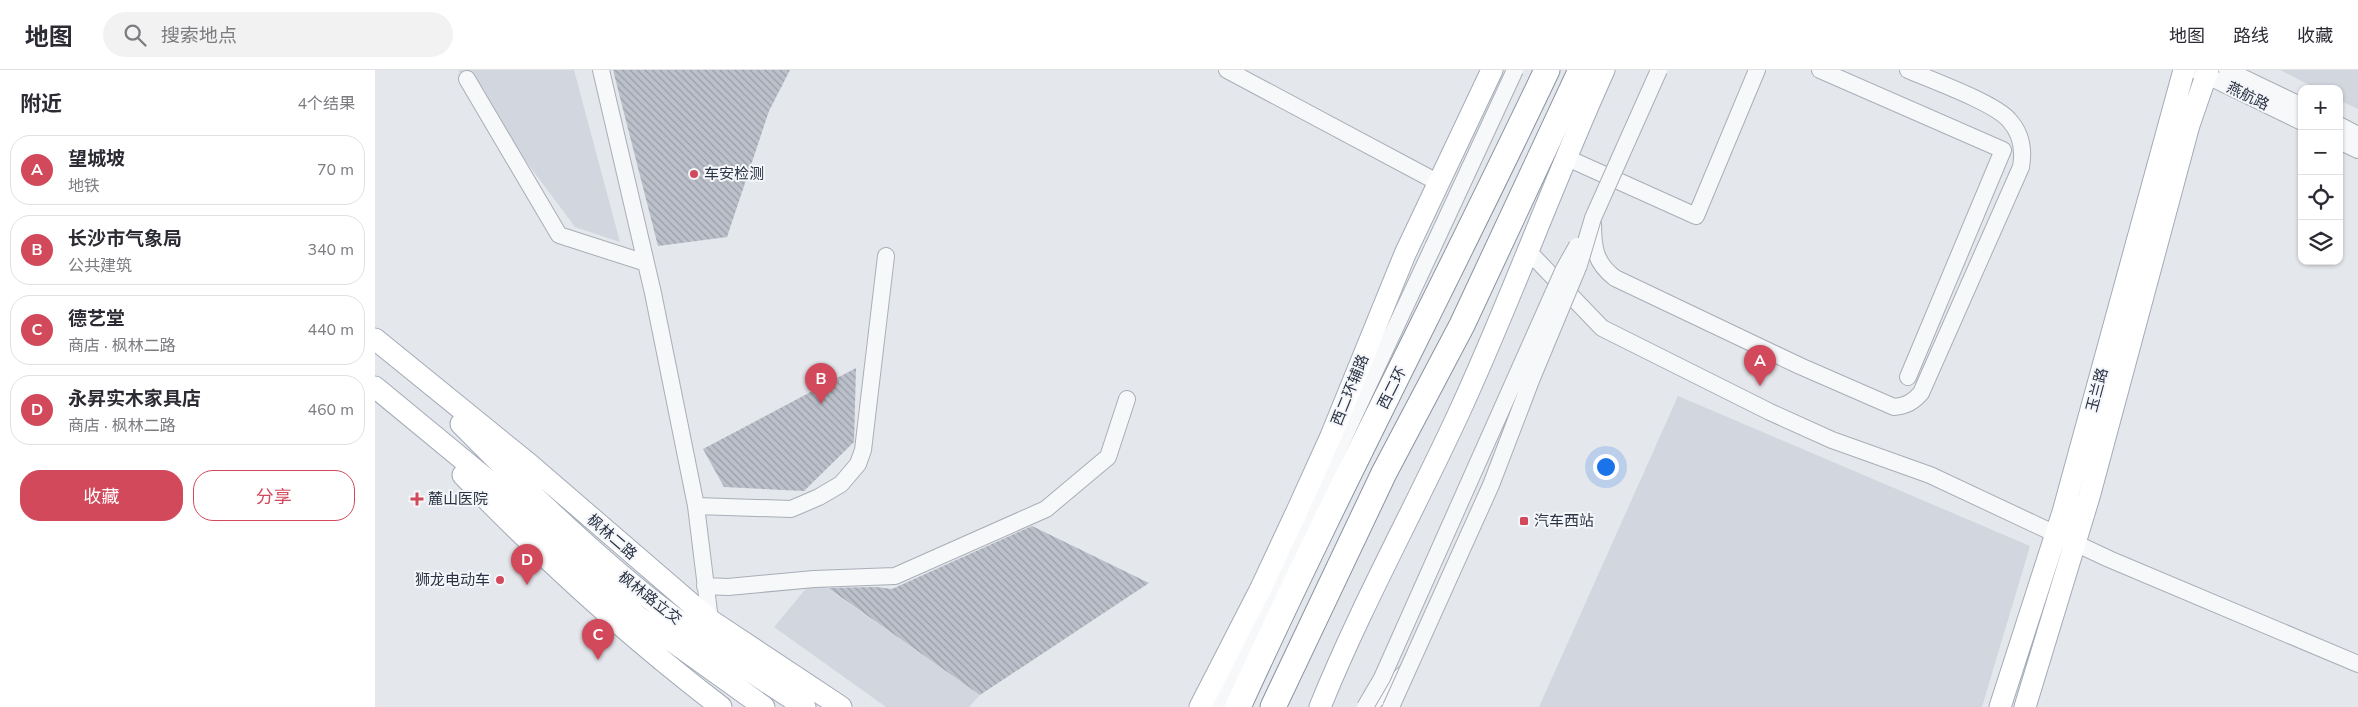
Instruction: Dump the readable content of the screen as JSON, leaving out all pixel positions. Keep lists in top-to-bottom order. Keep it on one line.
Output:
{"streets":{"highway":["西二环"],"main road":["西二环辅路","玉兰路","枫林二路","枫林路立交"],"street":["燕航路"]},"crossings":[["燕航路","玉兰路"],["枫林二路","枫林路立交"]],"places":{"other":["车安检测","狮龙电动车"],"health":["麓山医院"],"transit":["汽车西站"]},"page":{"header":"地图","search":"搜索地点","nav":["地图","路线","收藏"],"heading":["附近","4个结果"],"map_buttons":["+","−"],"list":[{"mark":"A","name":"望城坡","note":"地铁","value":"70 m"},{"mark":"B","name":"长沙市气象局","note":"公共建筑","value":"340 m"},{"mark":"C","name":"德艺堂","note":"商店 · 枫林二路","value":"440 m"},{"mark":"D","name":"永昇实木家具店","note":"商店 · 枫林二路","value":"460 m"}],"pins":["A","B","D","C"],"buttons":["收藏","分享"]}}
